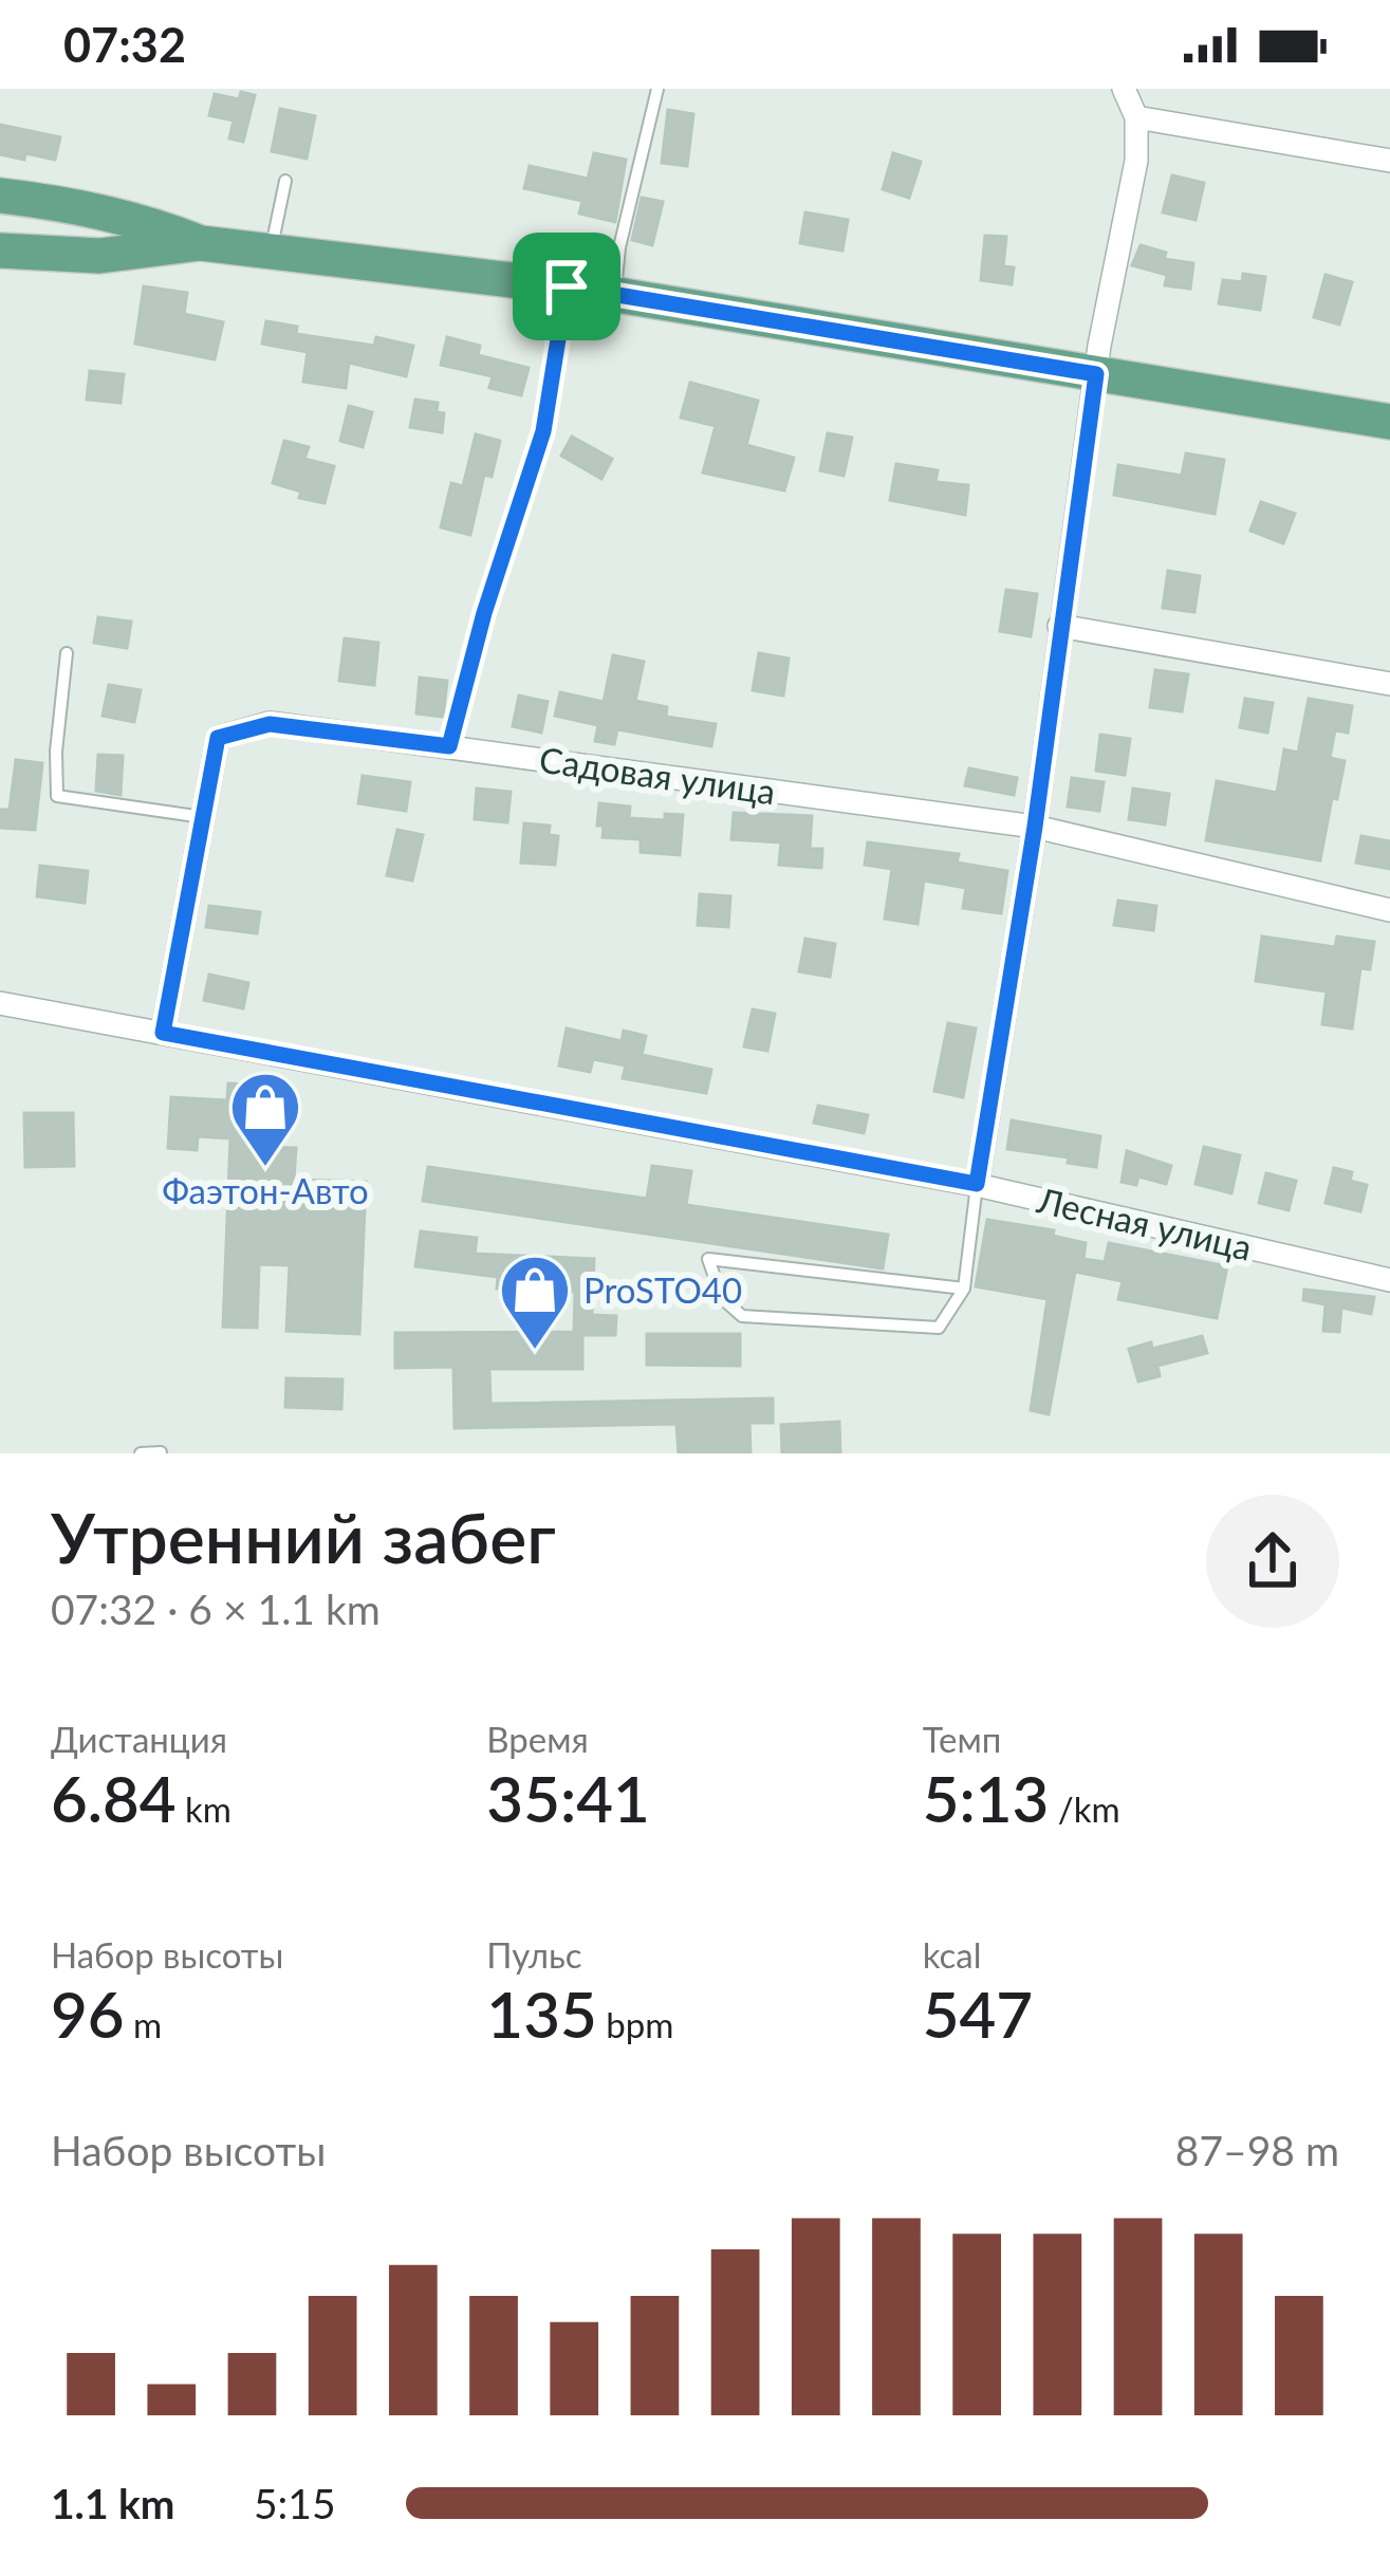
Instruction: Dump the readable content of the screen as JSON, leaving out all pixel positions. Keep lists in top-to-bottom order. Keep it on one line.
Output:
{"streets":{"street":["Садовая улица","Лесная улица"]},"crossings":[["Садовая улица","Лесная улица"]],"places":{"shop":["Фаэтон-Авто","ProSTO40"]},"page":{"status":"07:32","heading":["Утренний забег","07:32 · 6 × 1.1 km"],"stats":[["Дистанция","6.84 km"],["Время","35:41"],["Темп","5:13 /km"],["Набор высоты","96 m"],["Пульс","135 bpm"],["kcal","547"]],"chart":["Набор высоты","87–98 m"],"list":[{"name":"1.1 km","note":"5:15"}]}}
